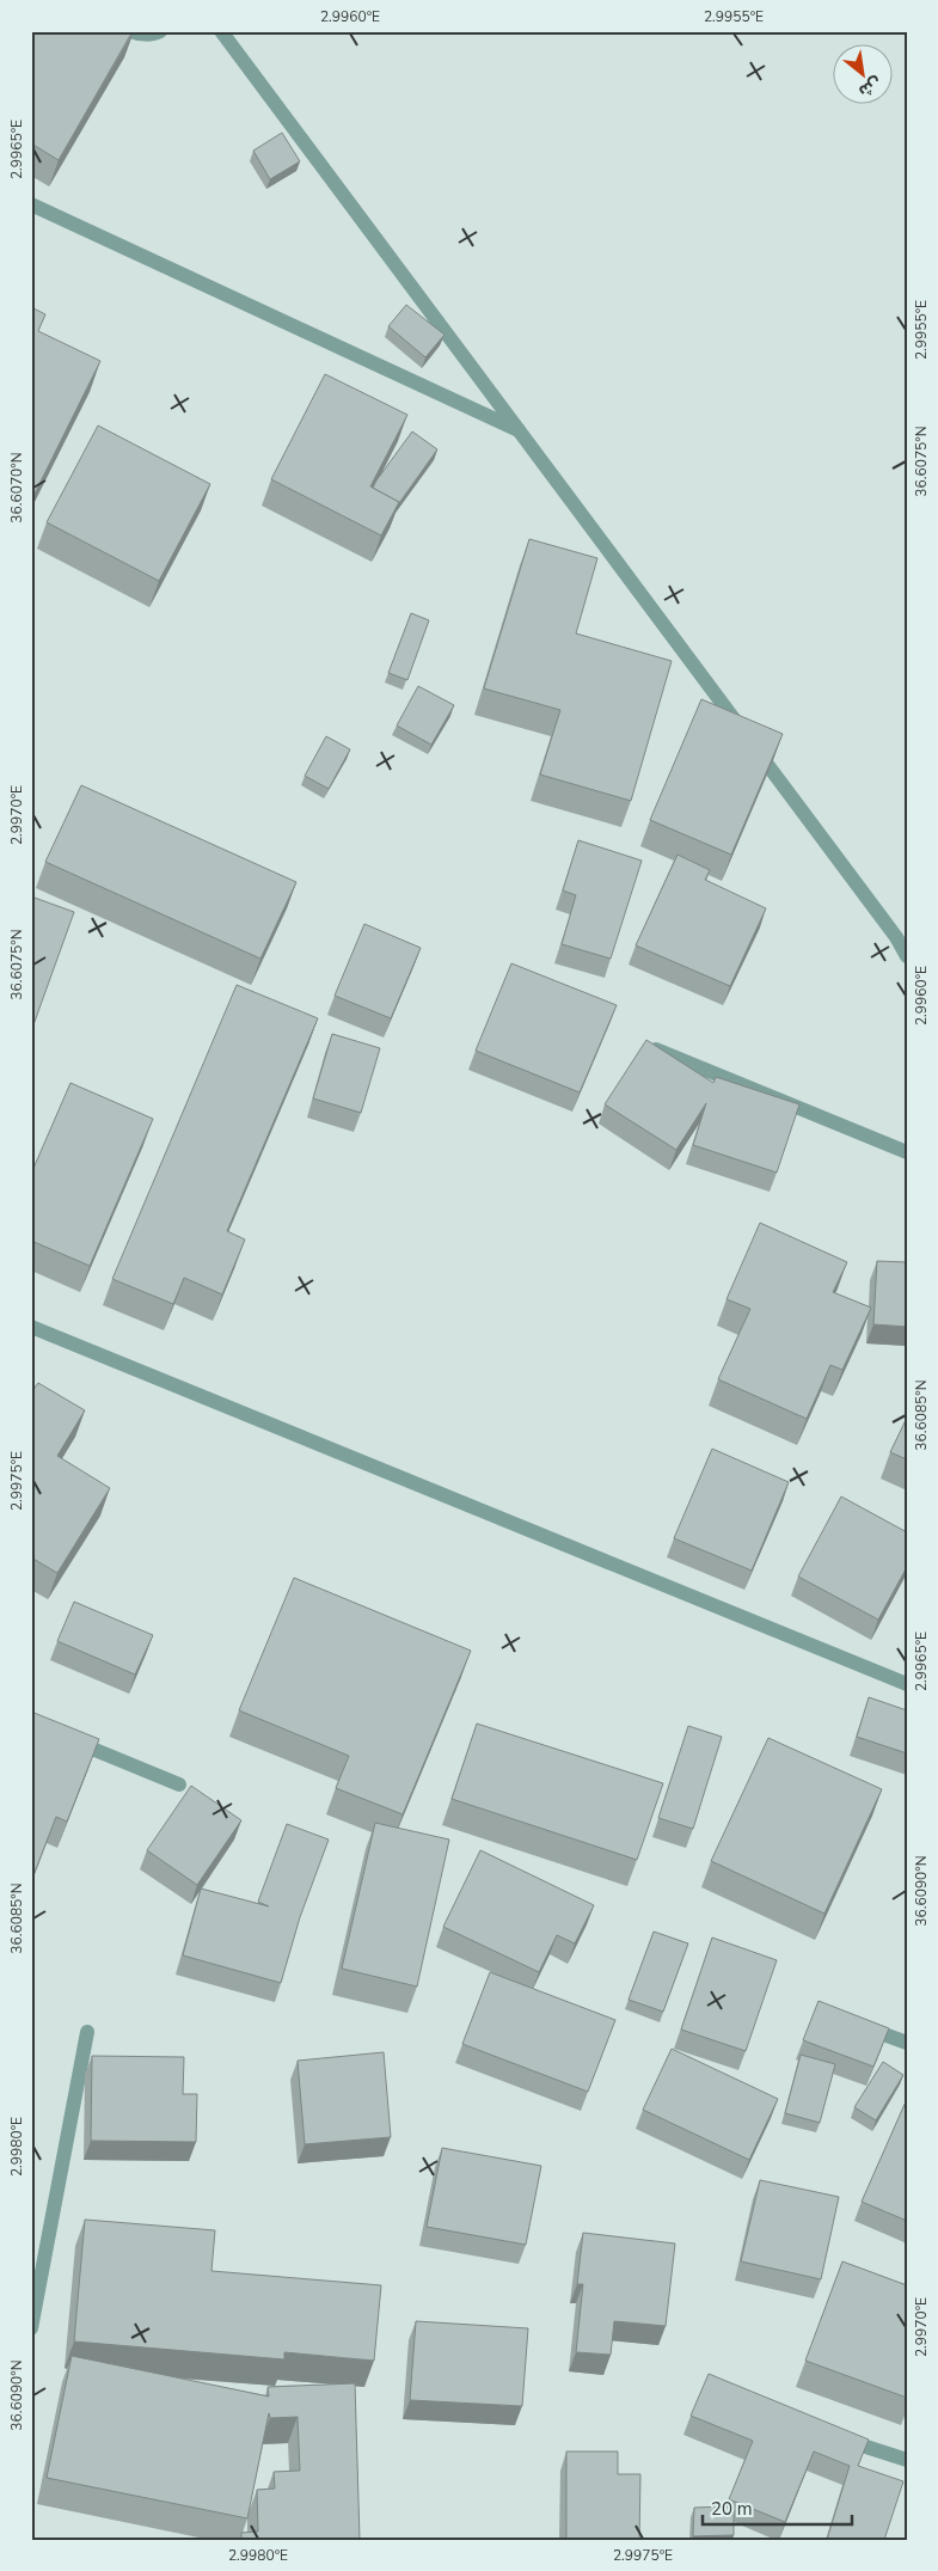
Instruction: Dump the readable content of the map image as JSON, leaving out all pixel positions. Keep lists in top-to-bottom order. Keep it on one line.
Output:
{"scale_bar":"20 m","north":"bottom right","coordinates":["2.9960°E","2.9955°E","2.9965°E","36.6075°N","36.6070°N","2.9970°E","36.6085°N","2.9975°E","36.6090°N","2.9980°E"]}
